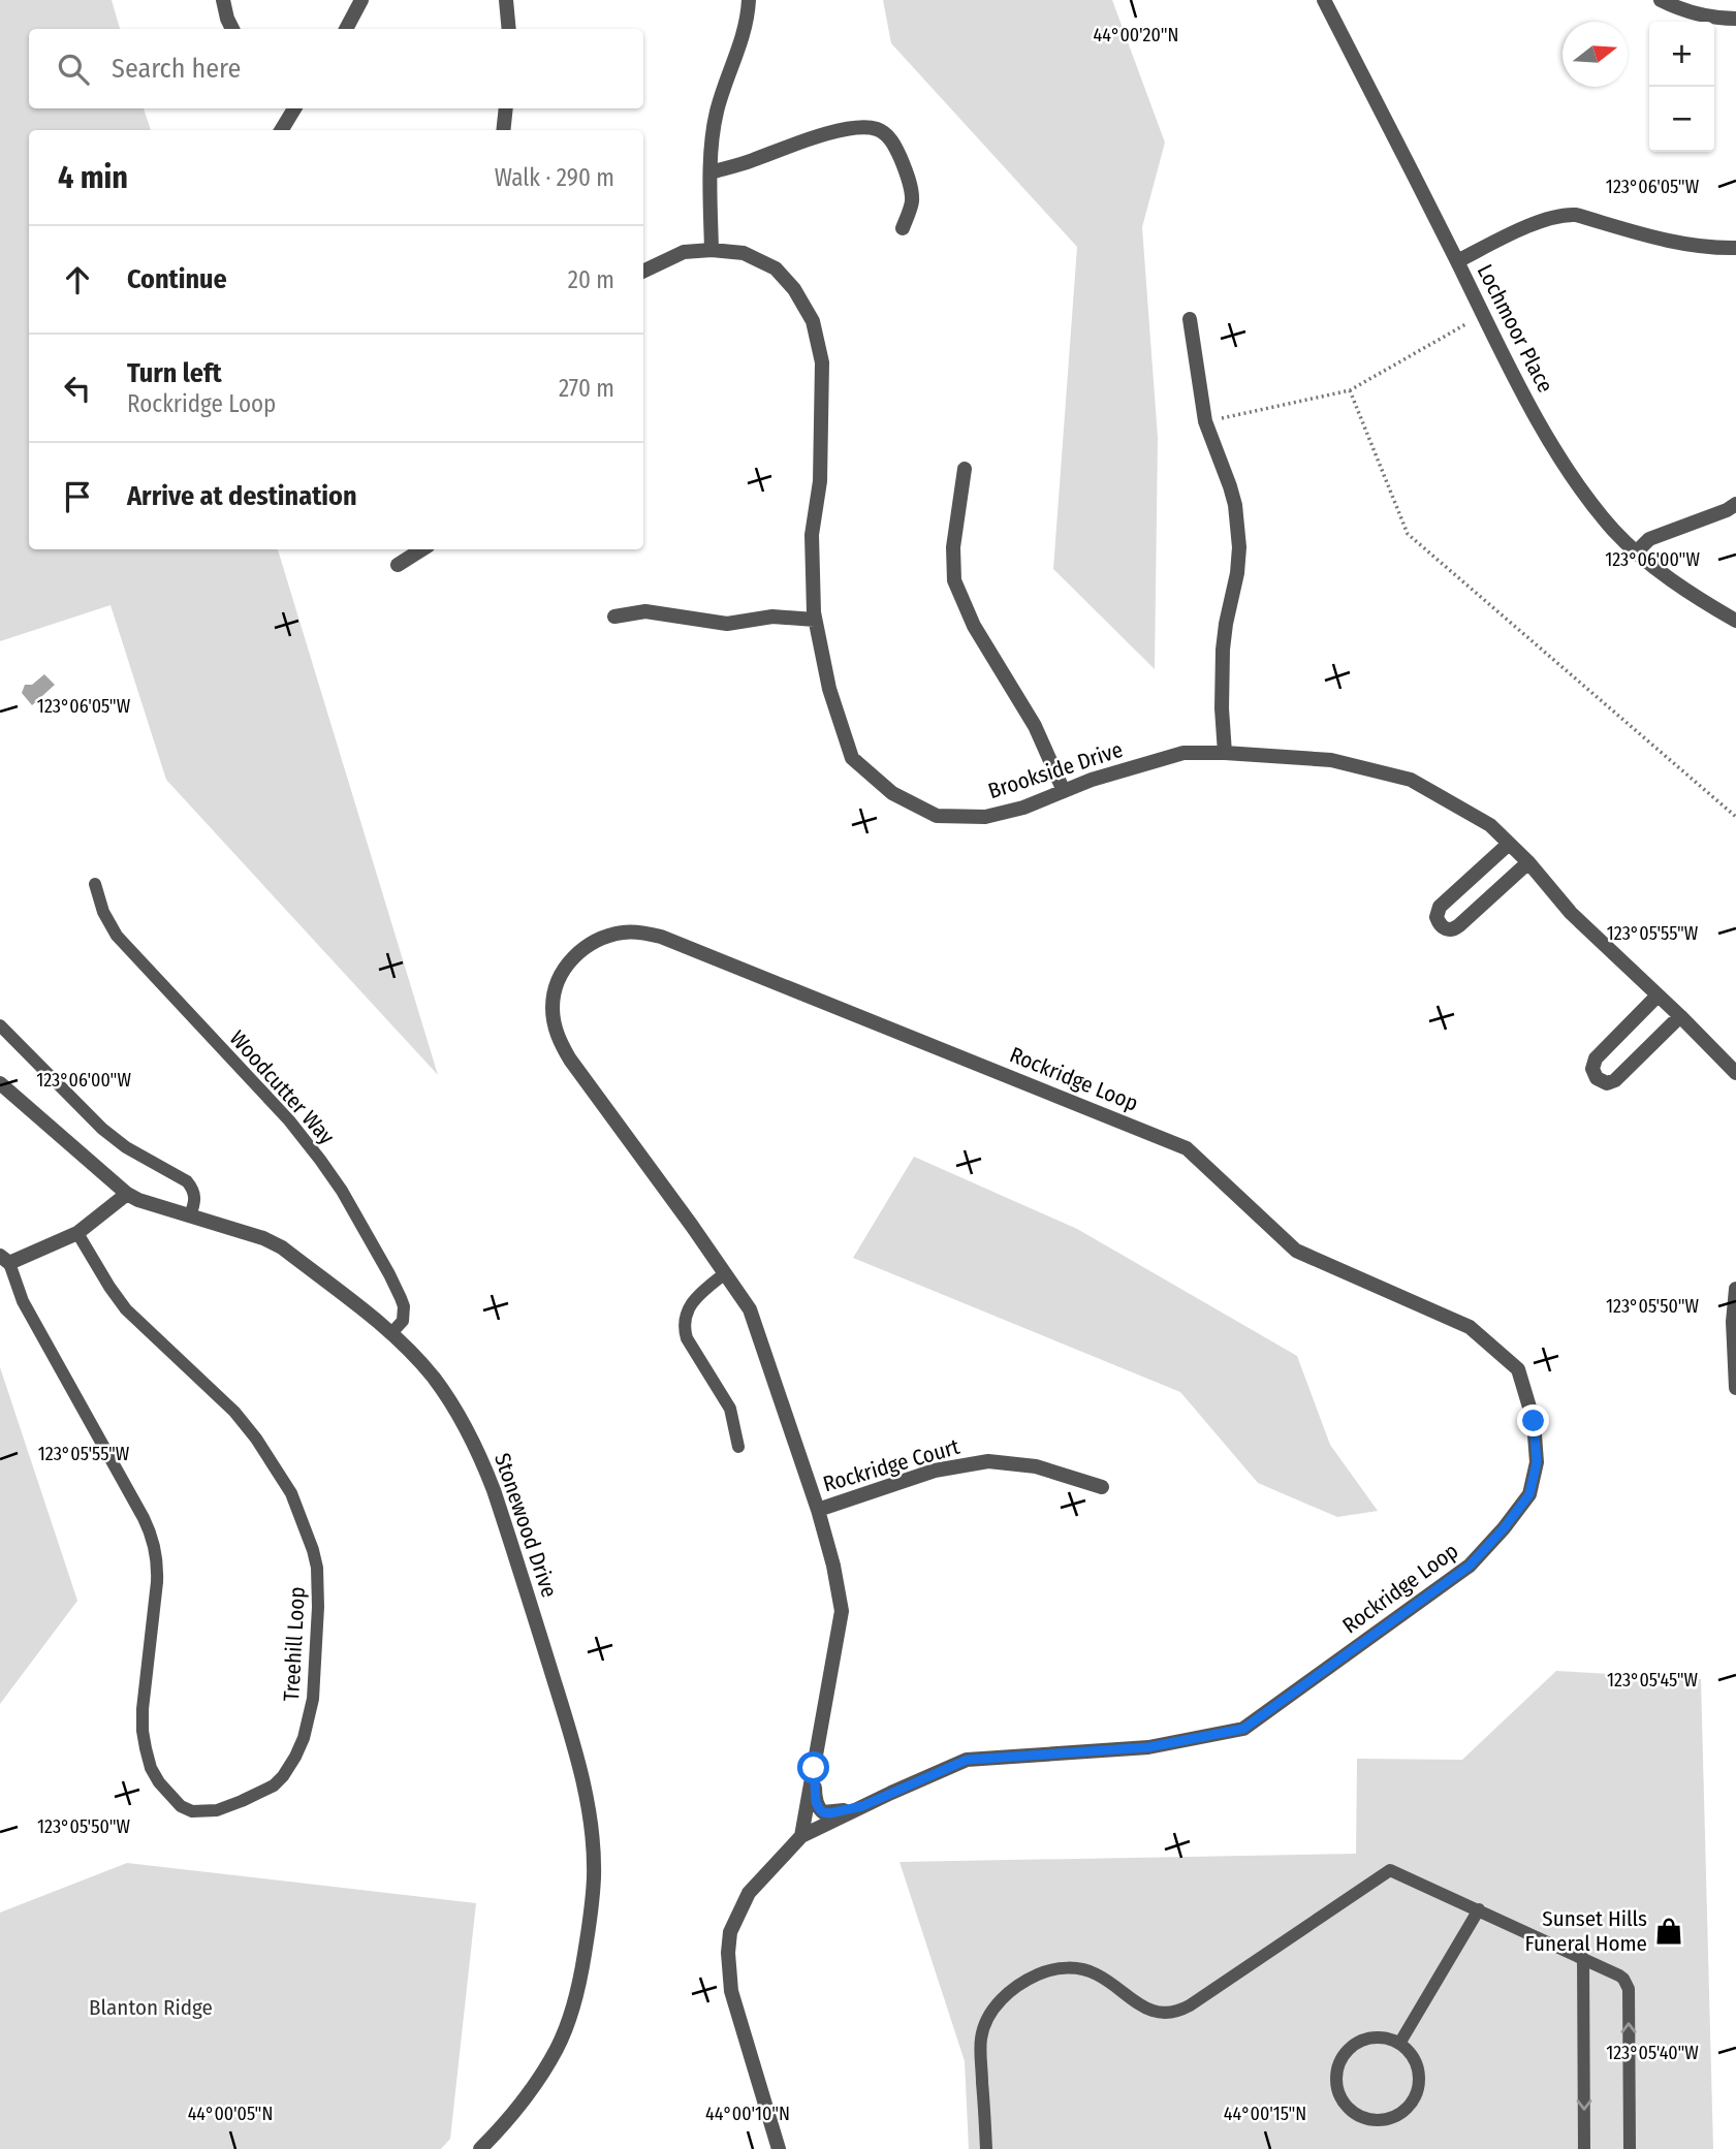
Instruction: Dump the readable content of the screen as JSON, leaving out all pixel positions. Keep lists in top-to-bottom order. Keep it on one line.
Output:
{"streets":{"street":["Lochmoor Place","Brookside Drive","Rockridge Loop","Rockridge Court","Stonewood Drive"],"lane":["Woodcutter Way","Treehill Loop"]},"crossings":[["Rockridge Loop","Rockridge Court"],["Woodcutter Way","Stonewood Drive"]],"parks":["Blanton Ridge"],"places":{"shop":["Sunset Hills Funeral Home"]},"north":"right","page":{"map_buttons":["+","−"],"search":"Search here","heading":["4 min","Walk · 290 m"],"list":[["Continue","20 m"],["Turn left","Rockridge Loop","270 m"],"Arrive at destination"]},"coordinates":["44°00'20\"N","123°06'05\"W","123°06'00\"W","123°05'55\"W","123°05'50\"W","123°05'45\"W","123°05'40\"W","44°00'05\"N","44°00'10\"N","44°00'15\"N"]}
